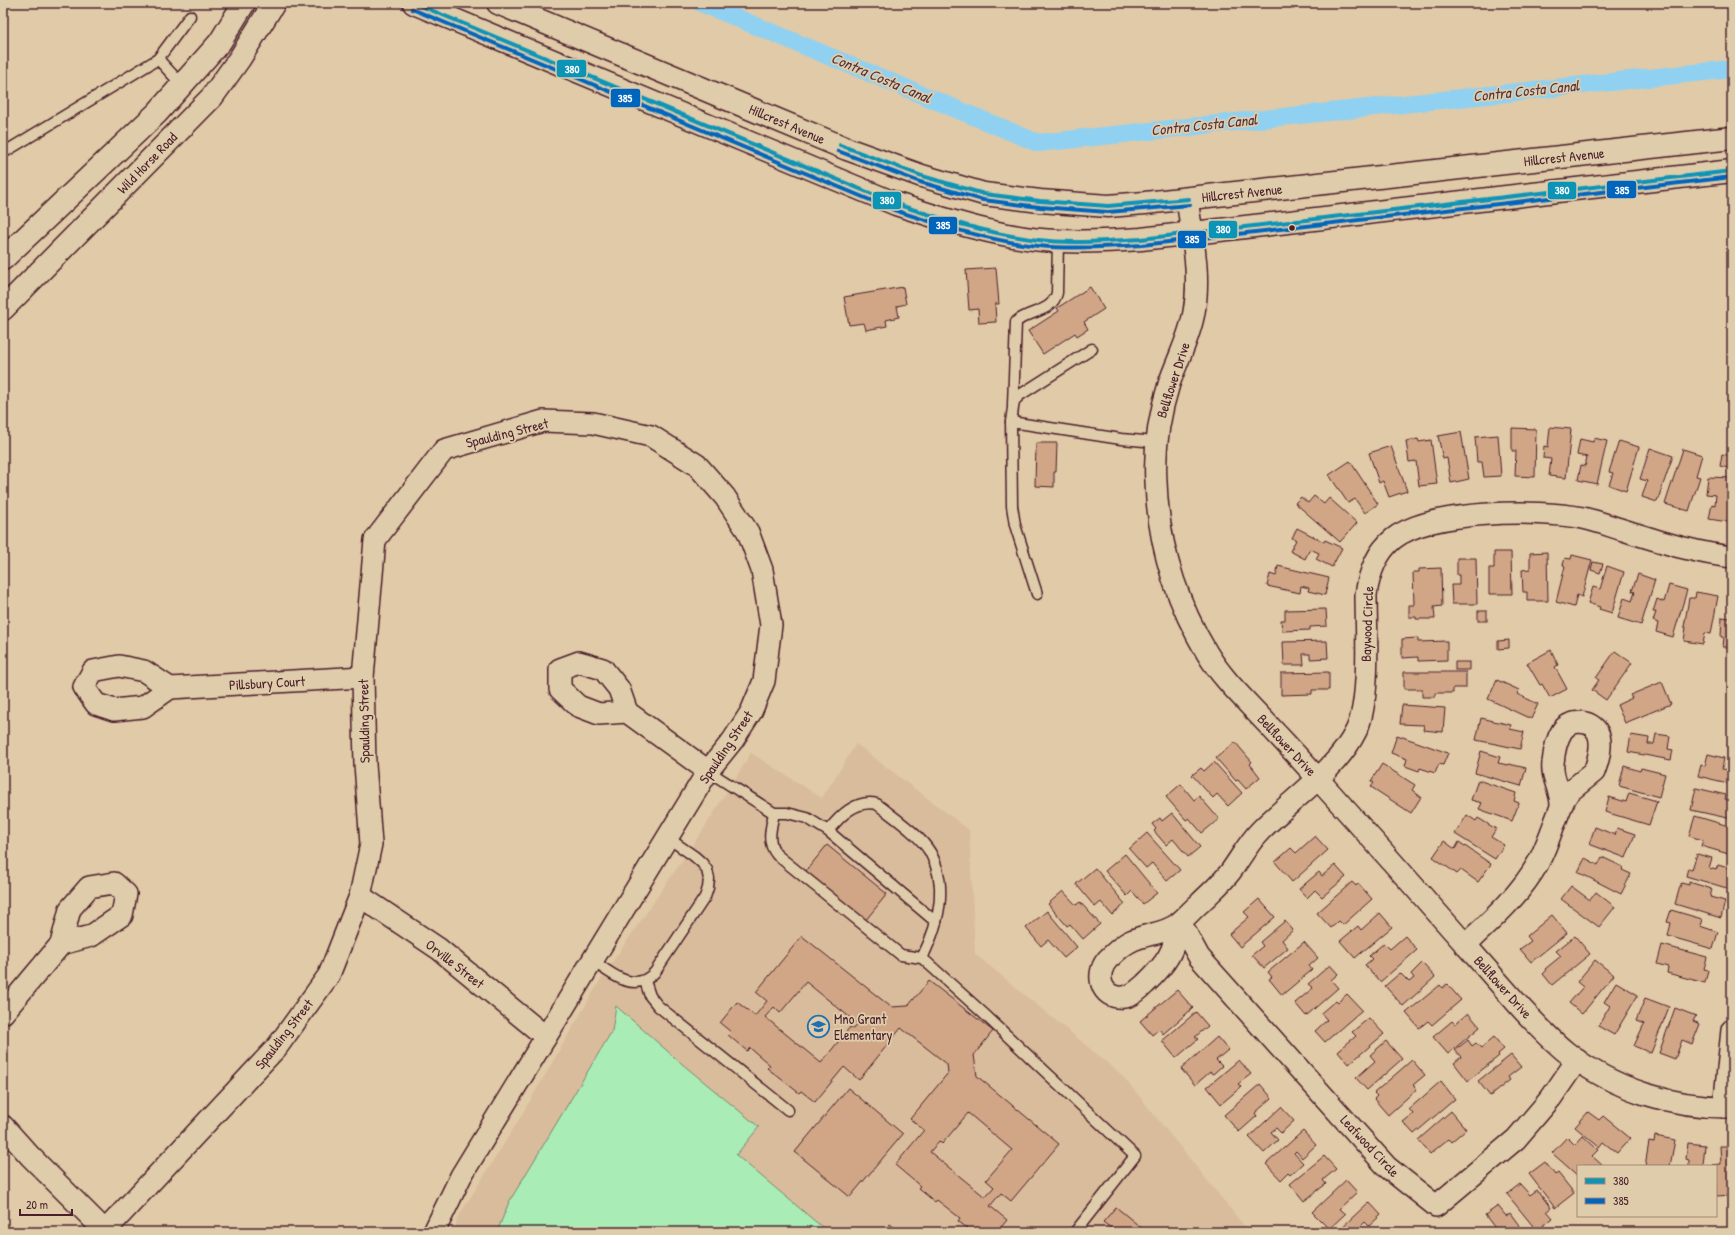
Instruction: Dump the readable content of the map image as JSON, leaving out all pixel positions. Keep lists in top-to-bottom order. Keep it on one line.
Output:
{"streets":{"main road":["Hillcrest Avenue","Wild Horse Road"],"street":["Bellflower Drive","Spaulding Street","Baywood Circle","Pillsbury Court","Orville Street","Leafwood Circle"]},"crossings":[["Hillcrest Avenue","Bellflower Drive"],["Bellflower Drive","Baywood Circle"],["Bellflower Drive","Leafwood Circle"],["Spaulding Street","Pillsbury Court"],["Spaulding Street","Orville Street"],["Baywood Circle","Leafwood Circle"]],"water":["Contra Costa Canal"],"places":{"school or university":["Mno Grant Elementary"]},"lines":["transit line 380","transit line 385"],"legend":["380","385"],"scale_bar":"20 m"}
